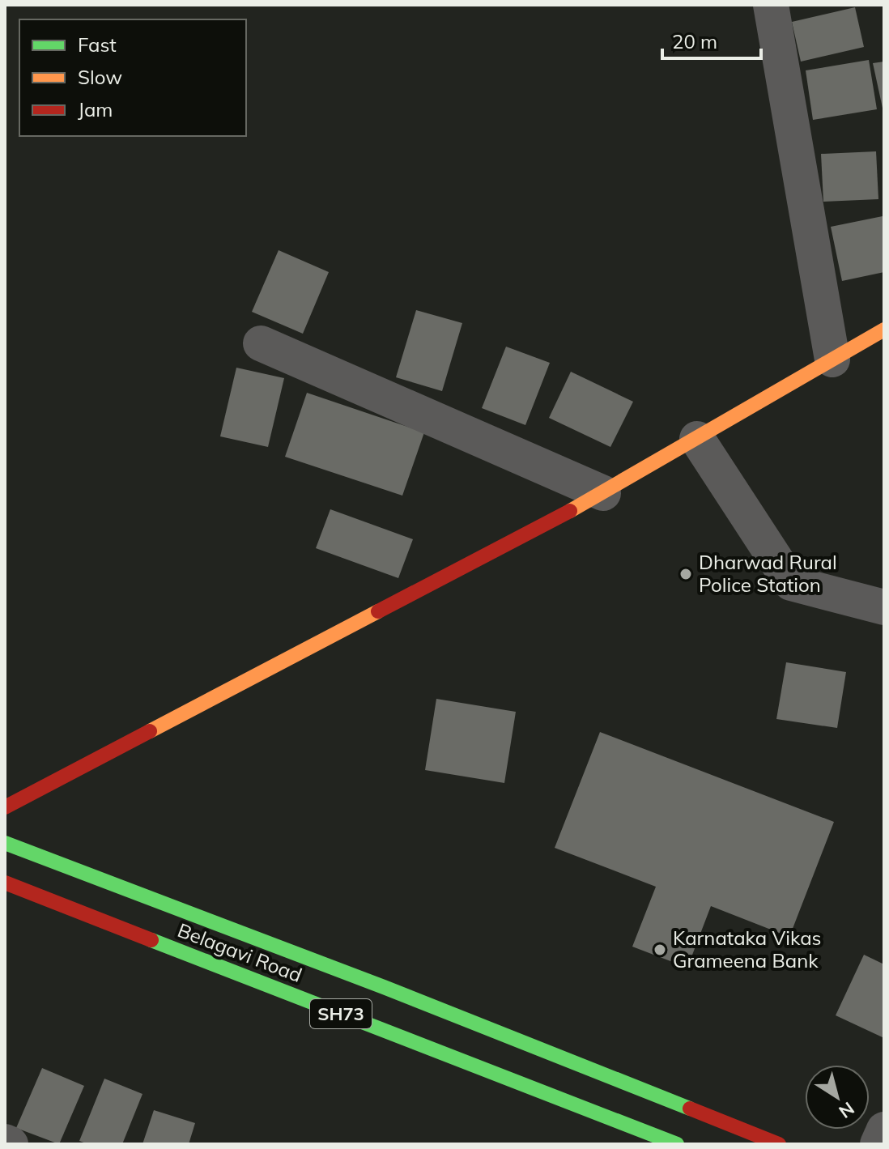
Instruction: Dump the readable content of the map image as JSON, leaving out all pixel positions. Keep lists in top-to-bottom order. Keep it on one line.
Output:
{"streets":{"main road":["Belagavi Road","SH73"]},"places":["Dharwad Rural Police Station","Karnataka Vikas Grameena Bank"],"legend":["Fast","Slow","Jam"],"scale_bar":"20 m","north":"bottom right"}
